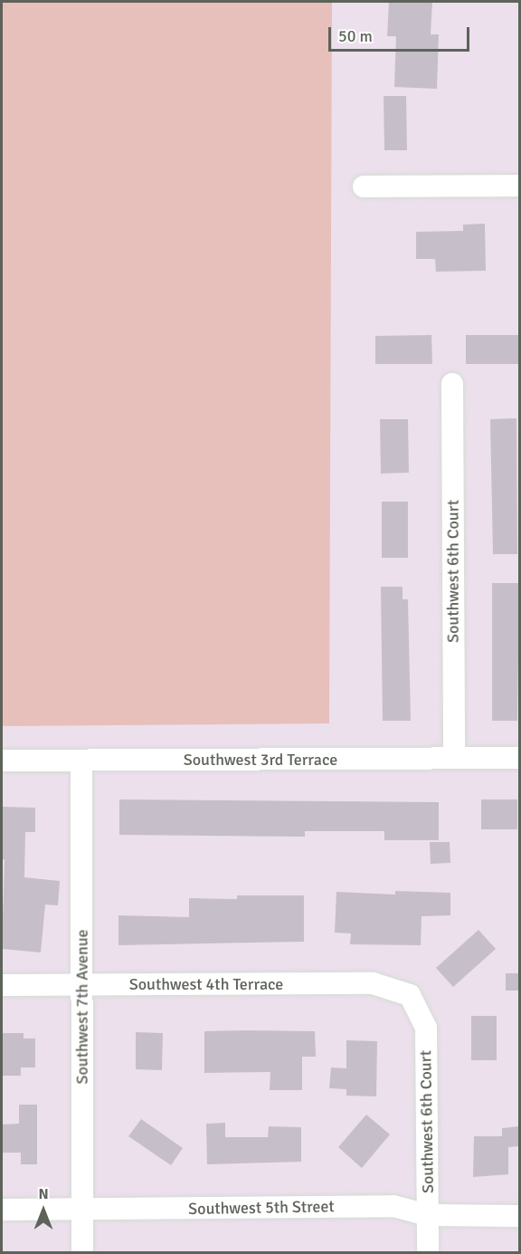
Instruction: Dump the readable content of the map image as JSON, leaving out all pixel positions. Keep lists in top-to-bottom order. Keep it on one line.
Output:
{"streets":{"street":["Southwest 6th Court","Southwest 3rd Terrace","Southwest 4th Terrace","Southwest 7th Avenue","Southwest 5th Street"]},"crossings":[["Southwest 6th Court","Southwest 3rd Terrace"],["Southwest 6th Court","Southwest 4th Terrace"],["Southwest 6th Court","Southwest 5th Street"],["Southwest 3rd Terrace","Southwest 7th Avenue"],["Southwest 4th Terrace","Southwest 7th Avenue"],["Southwest 7th Avenue","Southwest 5th Street"]],"scale_bar":"50 m","north":"top"}
